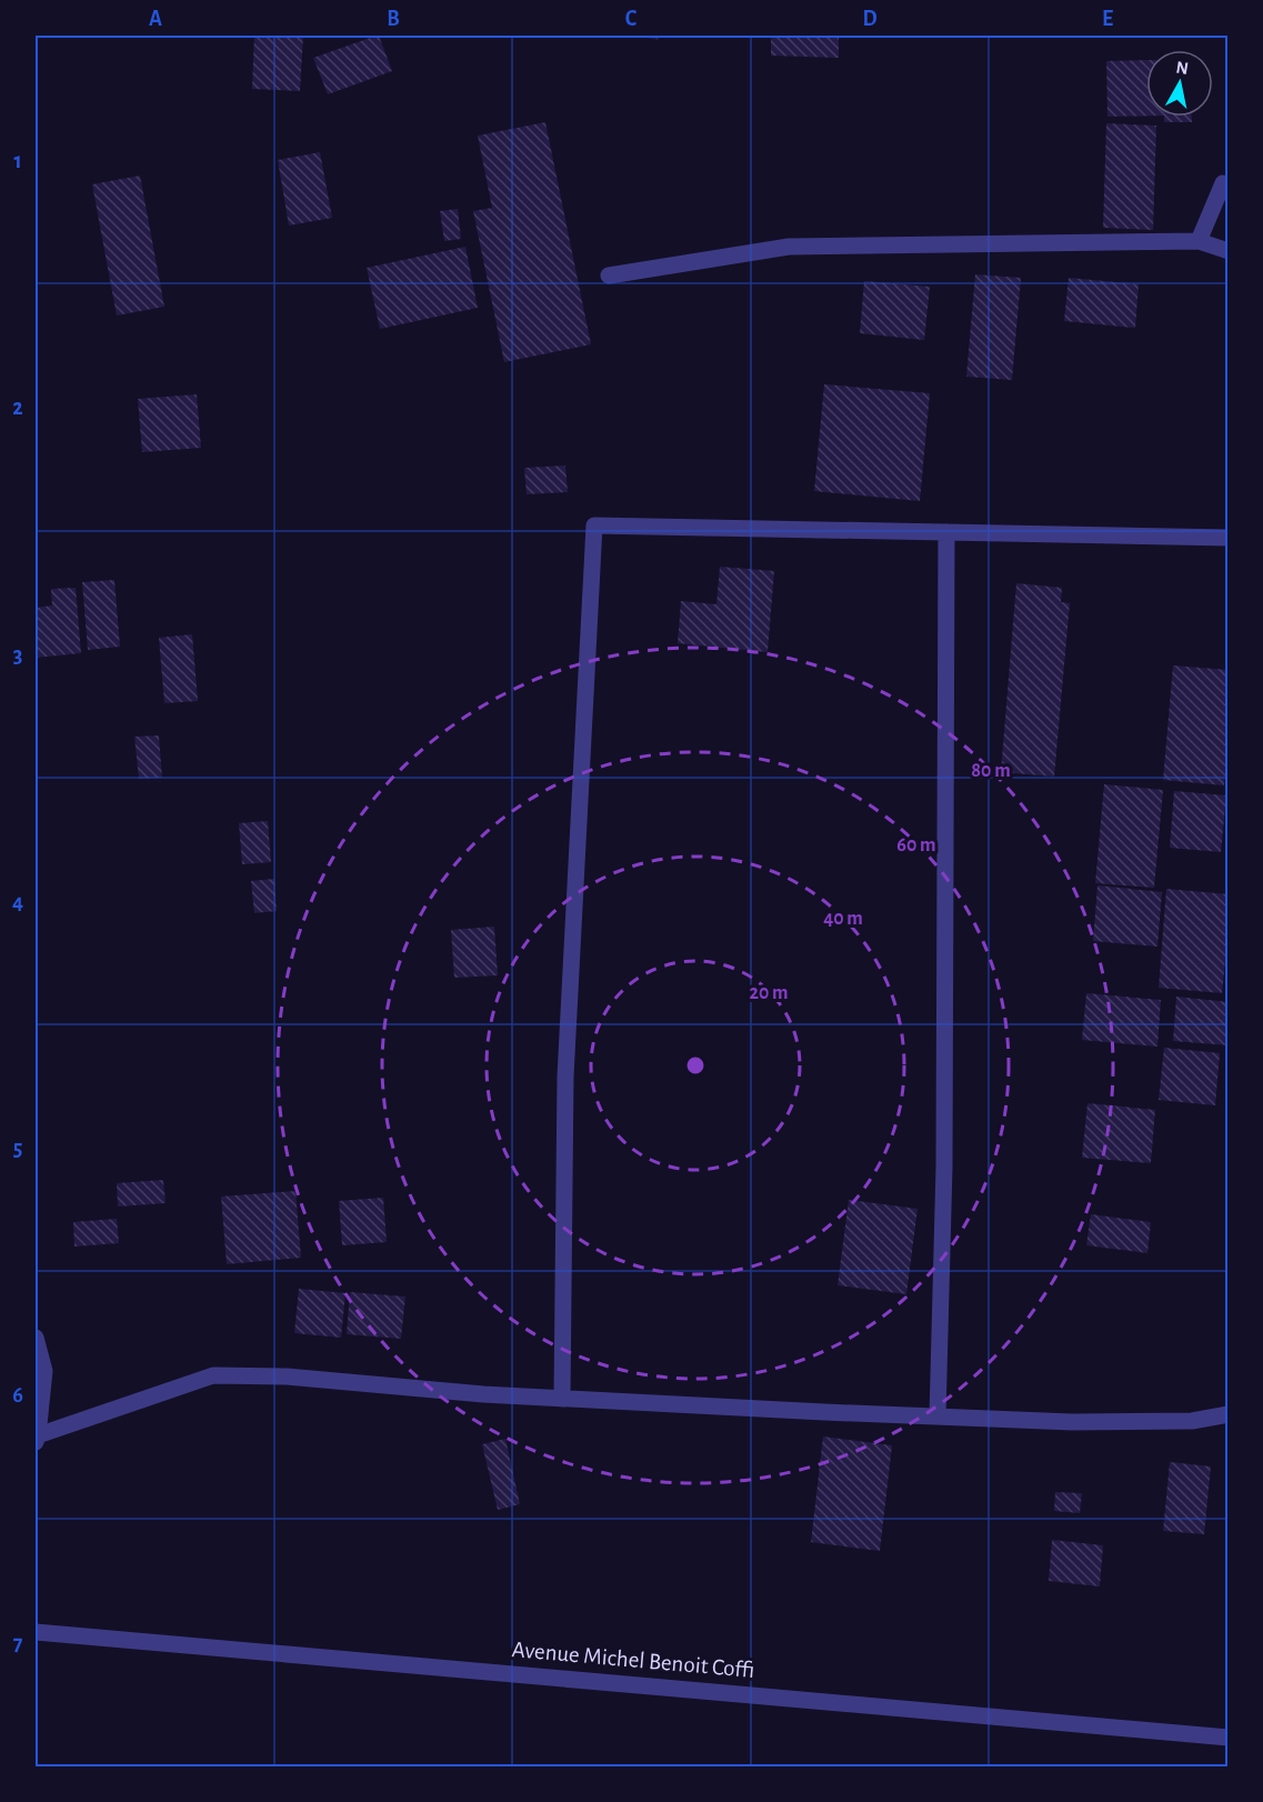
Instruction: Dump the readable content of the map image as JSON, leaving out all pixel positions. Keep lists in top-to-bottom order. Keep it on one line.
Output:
{"streets":{"street":["Avenue Michel Benoit Coffi"]},"north":"top","grid":{"columns":["A","B","C","D","E"],"rows":["1","2","3","4","5","6","7"]},"rings":["80 m","60 m","40 m","20 m"]}
